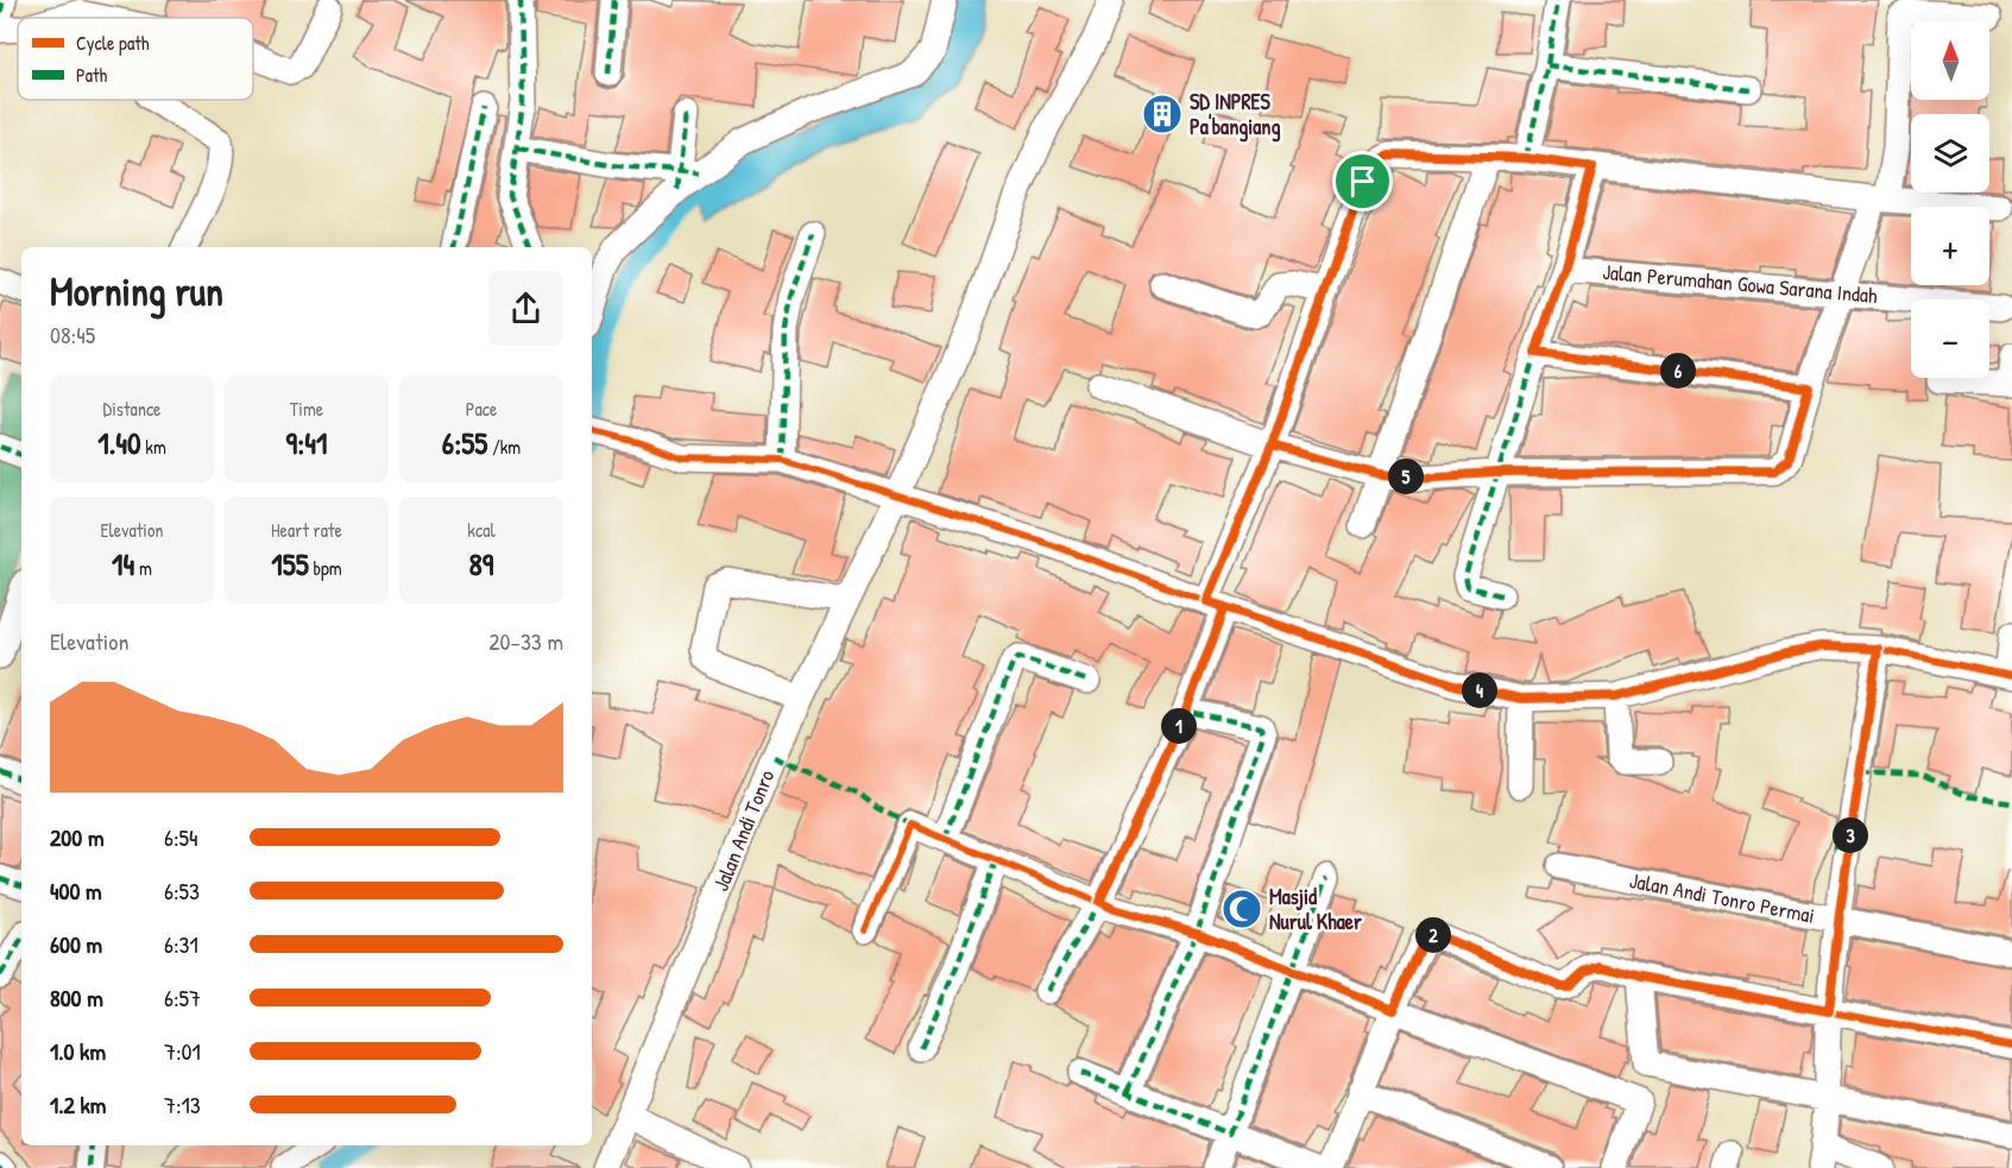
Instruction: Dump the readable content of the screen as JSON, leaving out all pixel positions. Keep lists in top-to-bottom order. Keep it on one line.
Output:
{"streets":{"street":["Jalan Perumahan Gowa Sarana Indah","Jalan Andi Tonro","Jalan Andi Tonro Permai"]},"places":{"building":["SD INPRES Pa'bangiang"],"mosque":["Masjid Nurul Khaer"]},"legend":["Cycle path","Path"],"north":"top","page":{"map_buttons":["+","−"],"heading":["Morning run","08:45"],"pins":["6","5","4","1","3","2"],"stats":[["Distance","1.40 km"],["Time","9:41"],["Pace","6:55 /km"],["Elevation","14 m"],["Heart rate","155 bpm"],["kcal","89"]],"chart":["Elevation","20–33 m"],"list":[{"name":"200 m","note":"6:54"},{"name":"400 m","note":"6:53"},{"name":"600 m","note":"6:31"},{"name":"800 m","note":"6:57"},{"name":"1.0 km","note":"7:01"},{"name":"1.2 km","note":"7:13"}]}}
